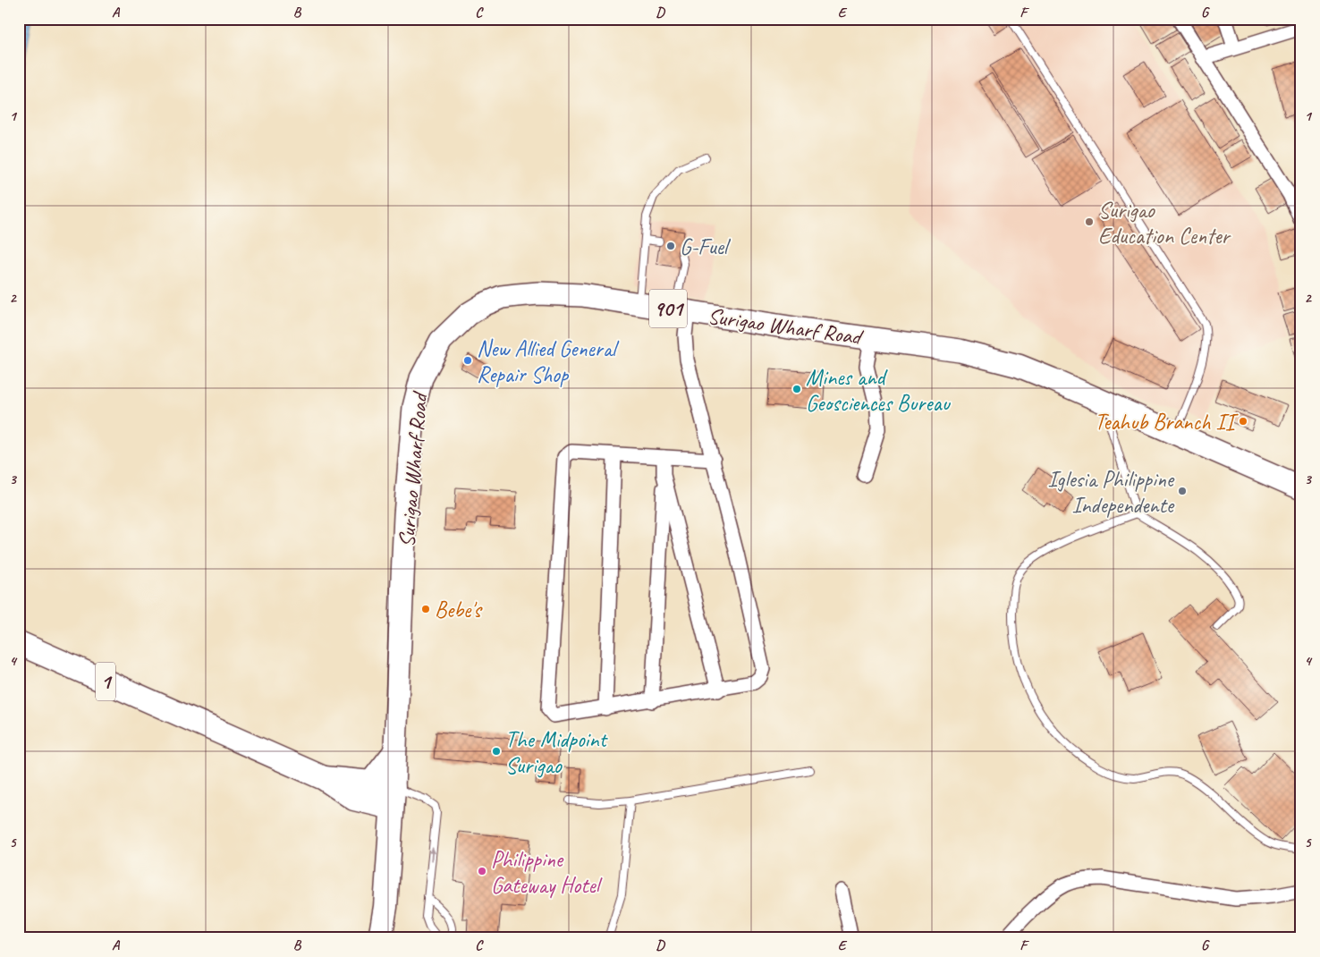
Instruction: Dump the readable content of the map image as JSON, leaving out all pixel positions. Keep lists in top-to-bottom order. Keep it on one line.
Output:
{"streets":{"highway":["1"],"main road":["901","Surigao Wharf Road"]},"crossings":[["Surigao Wharf Road","1"]],"places":["Surigao Education Center","G-Fuel","New Allied General Repair Shop","Mines and Geosciences Bureau","Teahub Branch II","Iglesia Philippine Independente","Bebe's","The Midpoint Surigao","Philippine Gateway Hotel"],"grid":{"columns":["A","B","C","D","E","F","G"],"rows":["1","2","3","4","5"]}}
